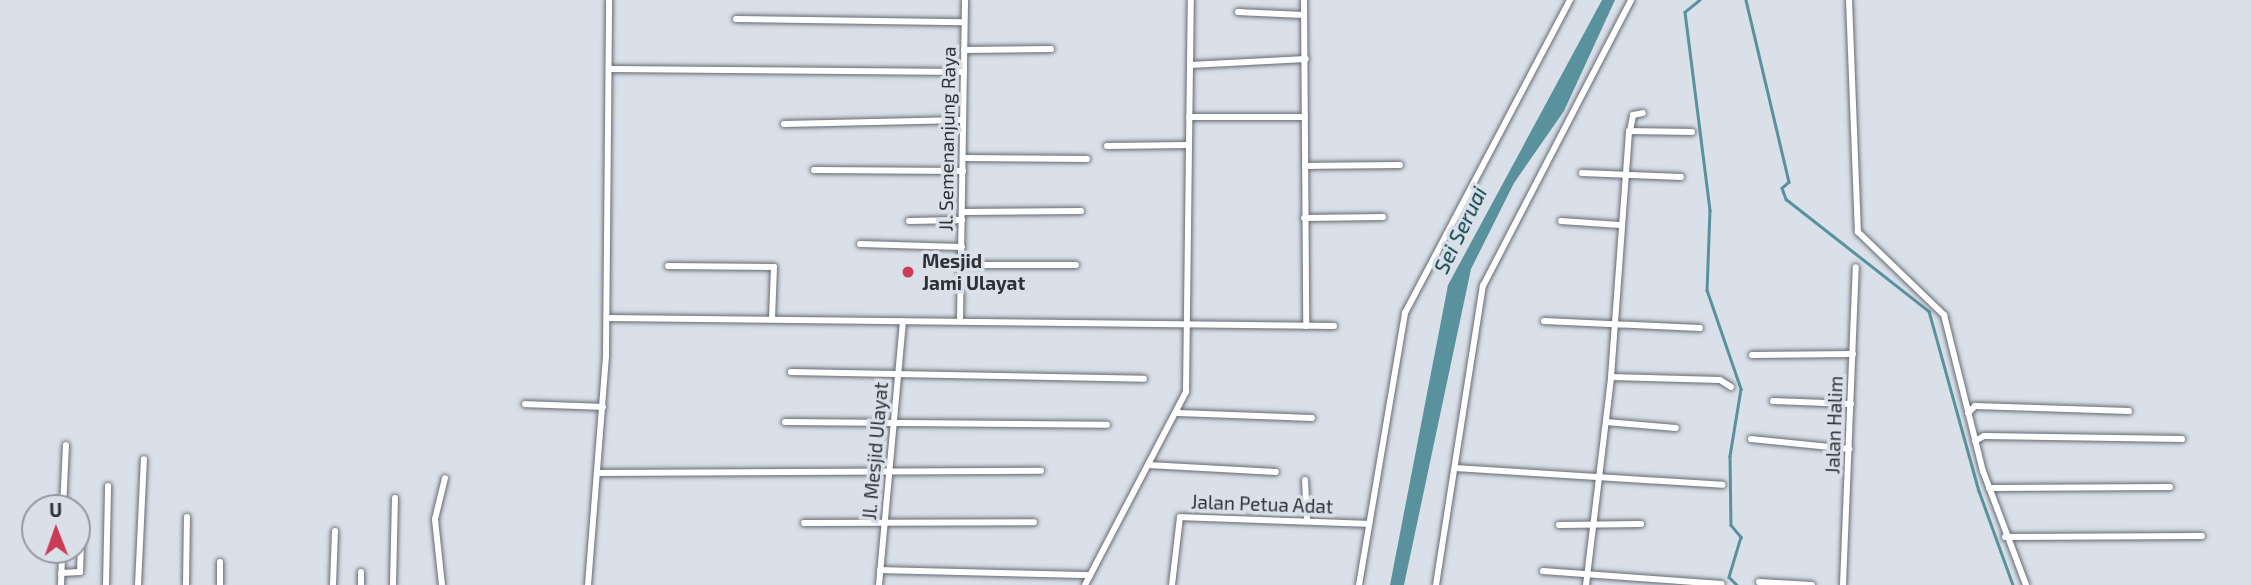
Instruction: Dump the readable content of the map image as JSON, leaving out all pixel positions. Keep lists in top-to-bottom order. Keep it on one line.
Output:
{"streets":{"street":["Jl. Semenanjung Raya","Jalan Halim","Jl. Mesjid Ulayat","Jalan Petua Adat"]},"water":["Sei Seruai"],"places":["Mesjid Jami Ulayat"],"north":"top"}
